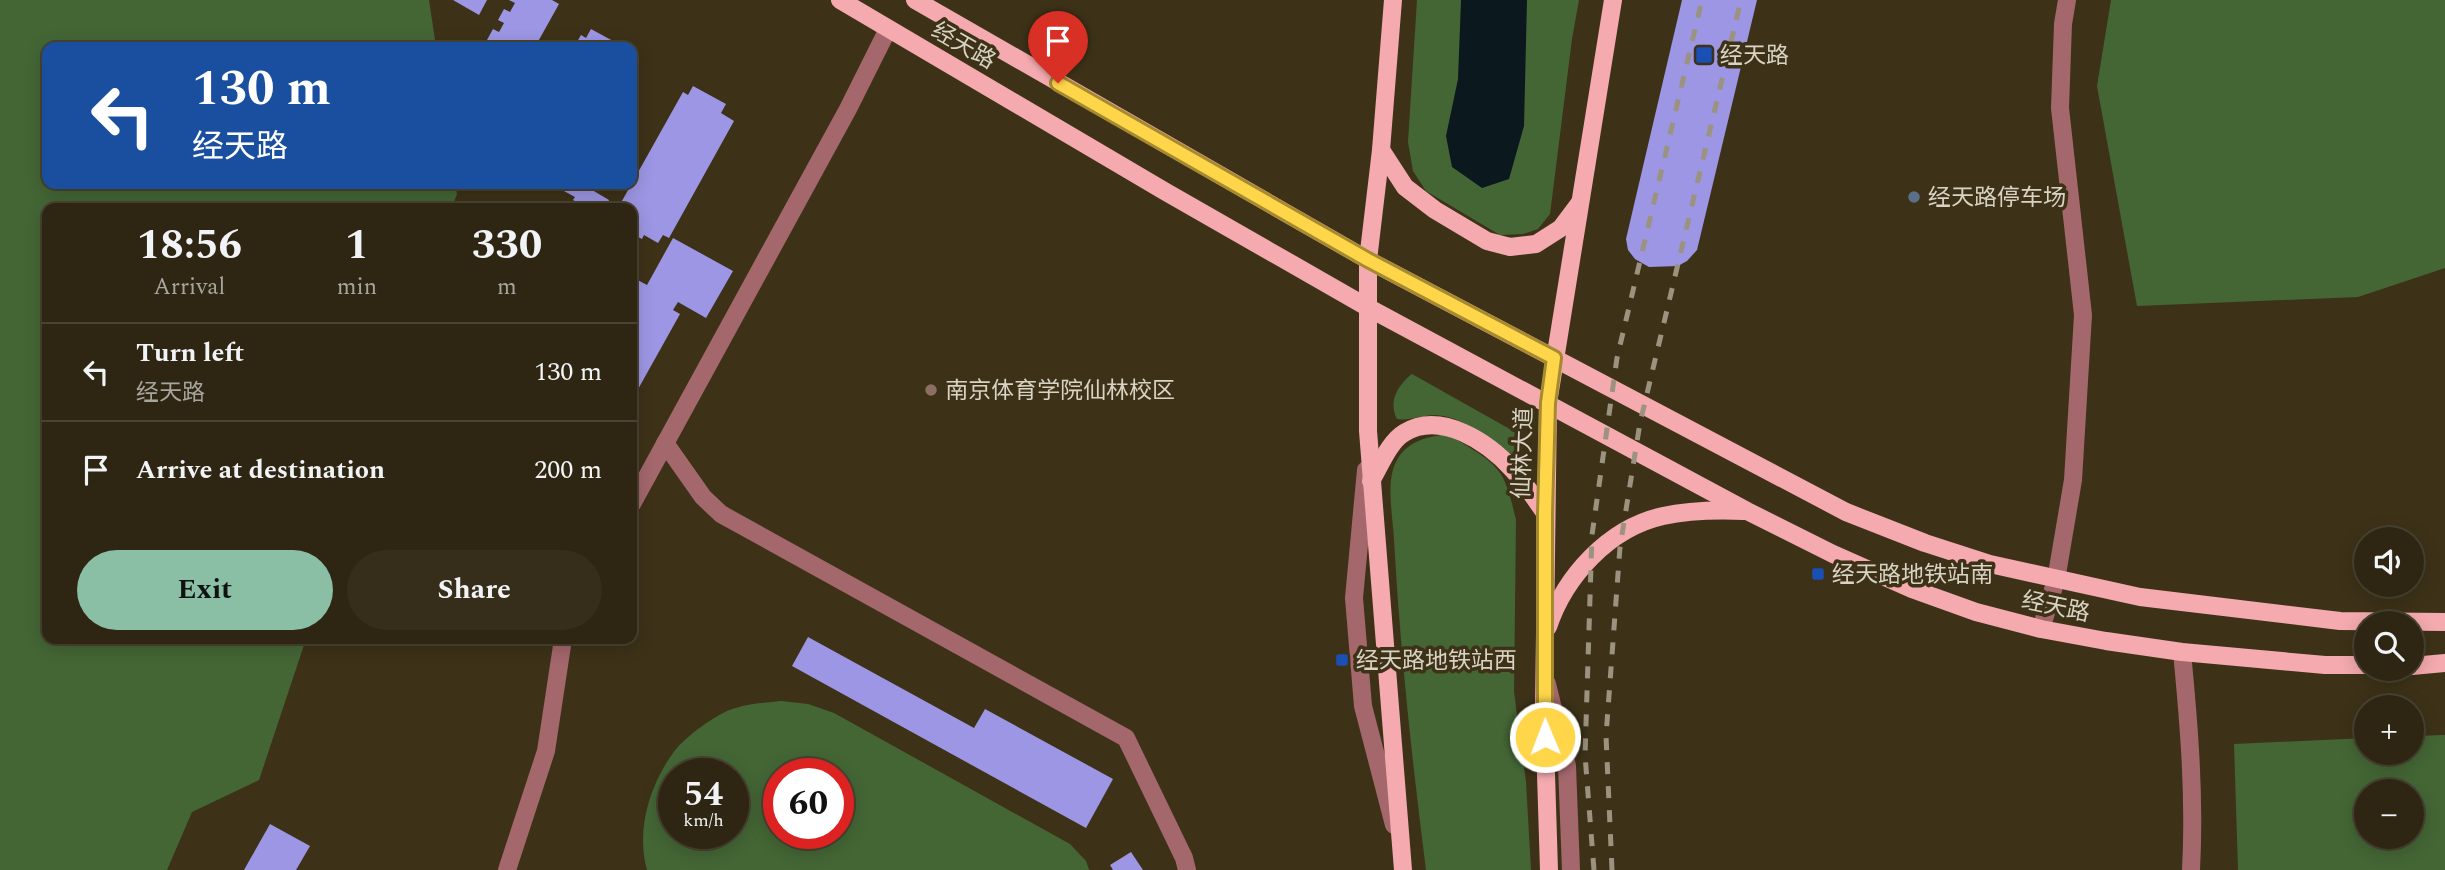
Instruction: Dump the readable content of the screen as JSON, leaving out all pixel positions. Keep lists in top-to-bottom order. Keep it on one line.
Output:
{"streets":{"main road":["经天路","仙林大道"]},"crossings":[["经天路","仙林大道"]],"places":{"transit":["经天路","经天路地铁站南","经天路地铁站西"],"other":["经天路停车场","南京体育学院仙林校区"]},"page":{"turn":["130 m","经天路"],"eta":["18:56","Arrival","1","min","330","m"],"list":[{"name":"Turn left","note":"经天路","value":"130 m"},{"name":"Arrive at destination","value":"200 m"}],"map_buttons":["+","−"],"buttons":["Exit","Share"],"speed":"54 km/h","limit":"60"}}
